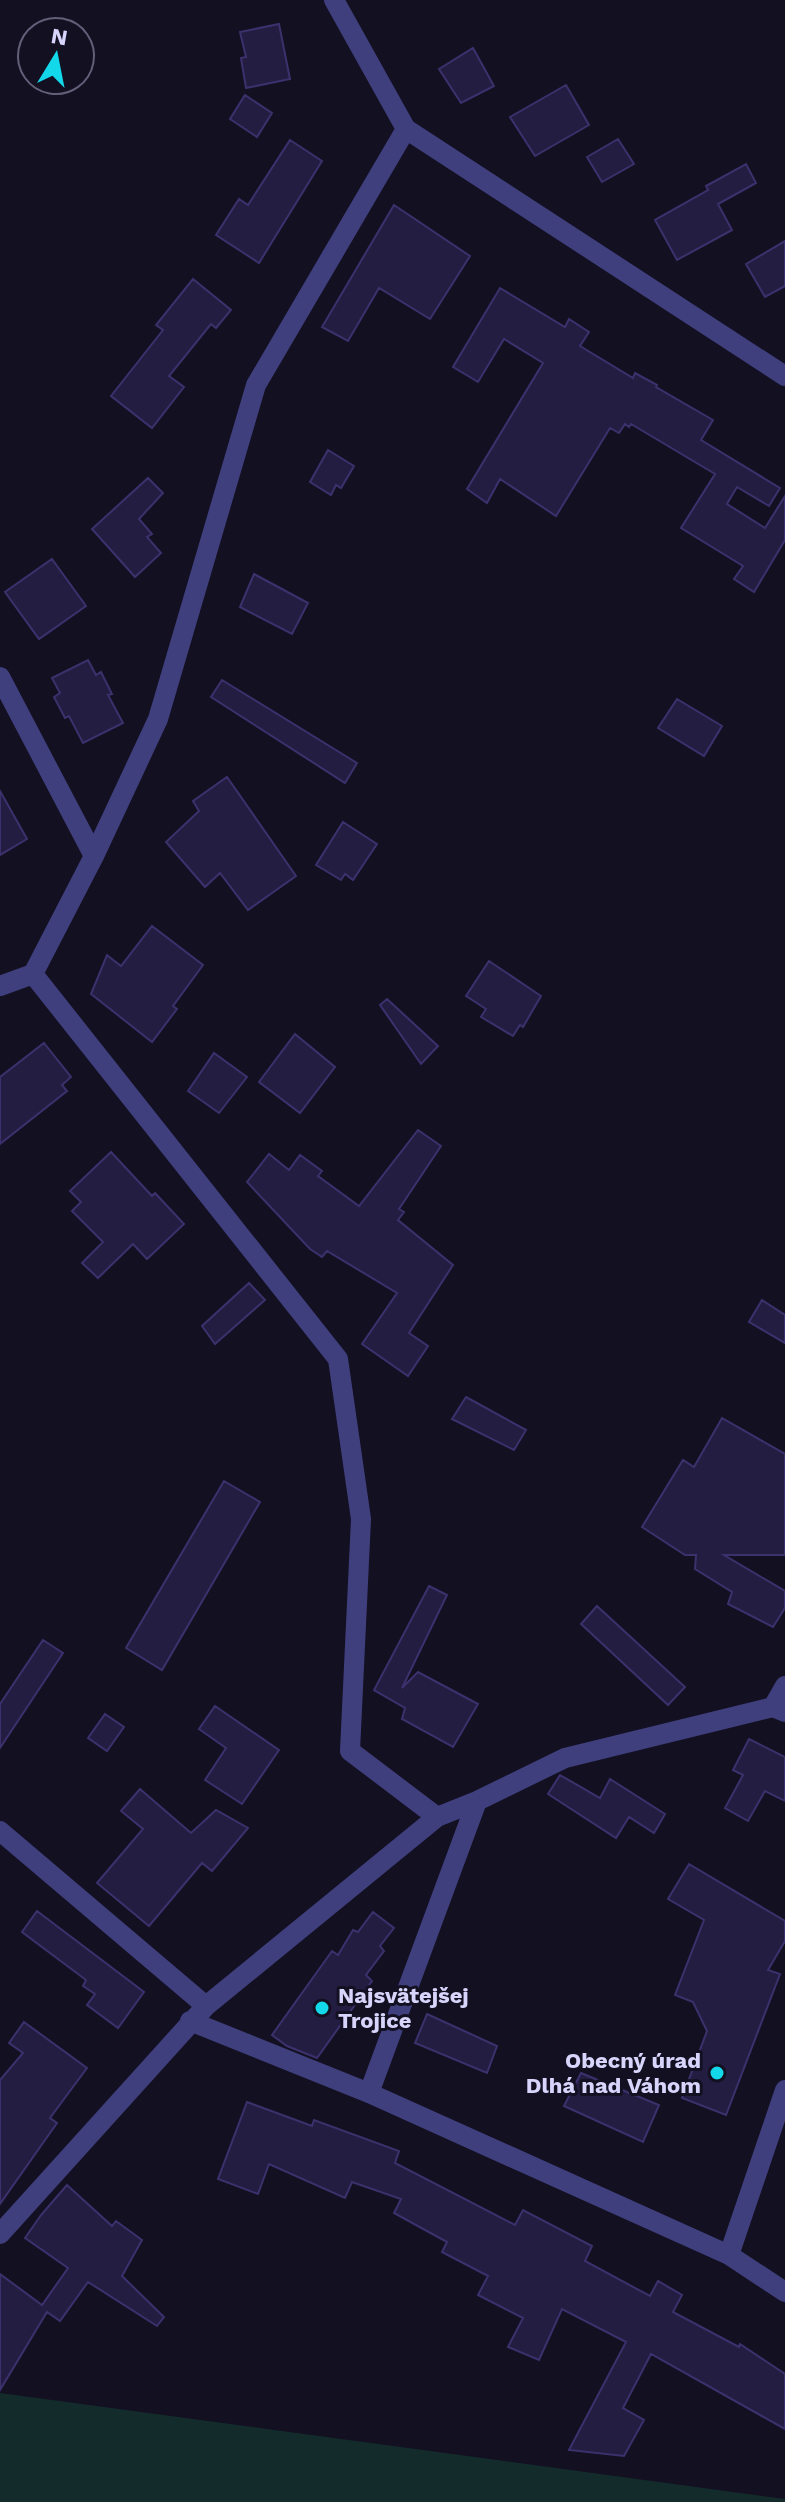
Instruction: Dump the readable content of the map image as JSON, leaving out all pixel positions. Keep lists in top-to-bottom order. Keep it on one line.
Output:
{"places":["Najsvätejšej Trojice","Obecný úrad Dlhá nad Váhom"],"north":"top"}
